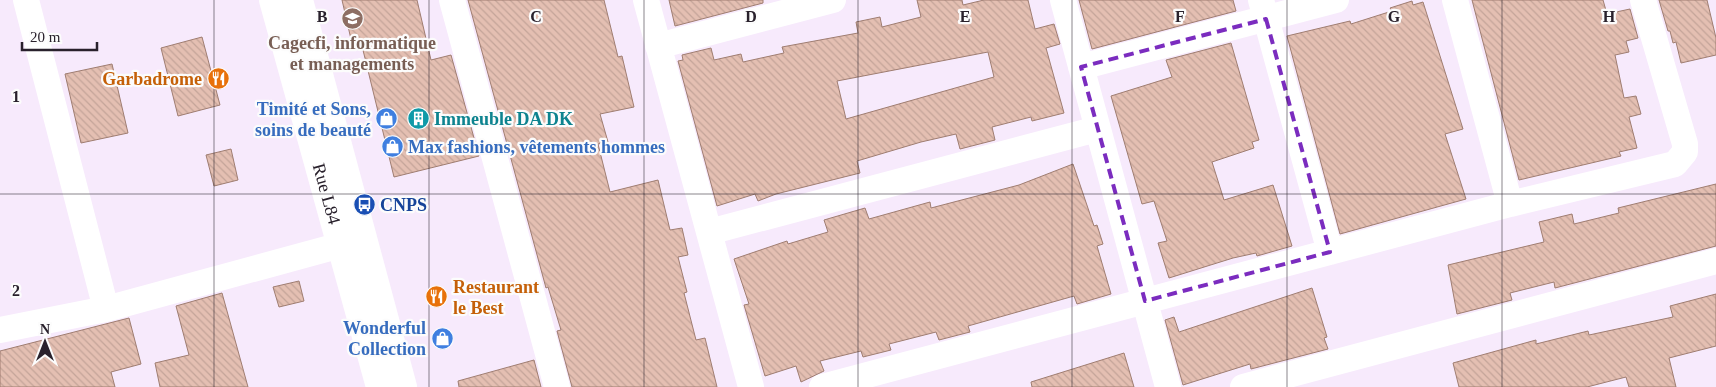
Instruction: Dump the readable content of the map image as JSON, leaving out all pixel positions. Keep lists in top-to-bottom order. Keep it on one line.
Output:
{"streets":{"street":["Rue L84"]},"places":{"school or university":["Cagecfi, informatique et managements"],"restaurant":["Garbadrome","Restaurant le Best"],"shop":["Timité et Sons, soins de beauté","Max fashions, vêtements hommes","Wonderful Collection"],"building":["Immeuble DA DK"],"bus stop":["CNPS"]},"scale_bar":"20 m","north":"top","grid":{"columns":["B","C","D","E","F","G","H"],"rows":["1","2"]}}
